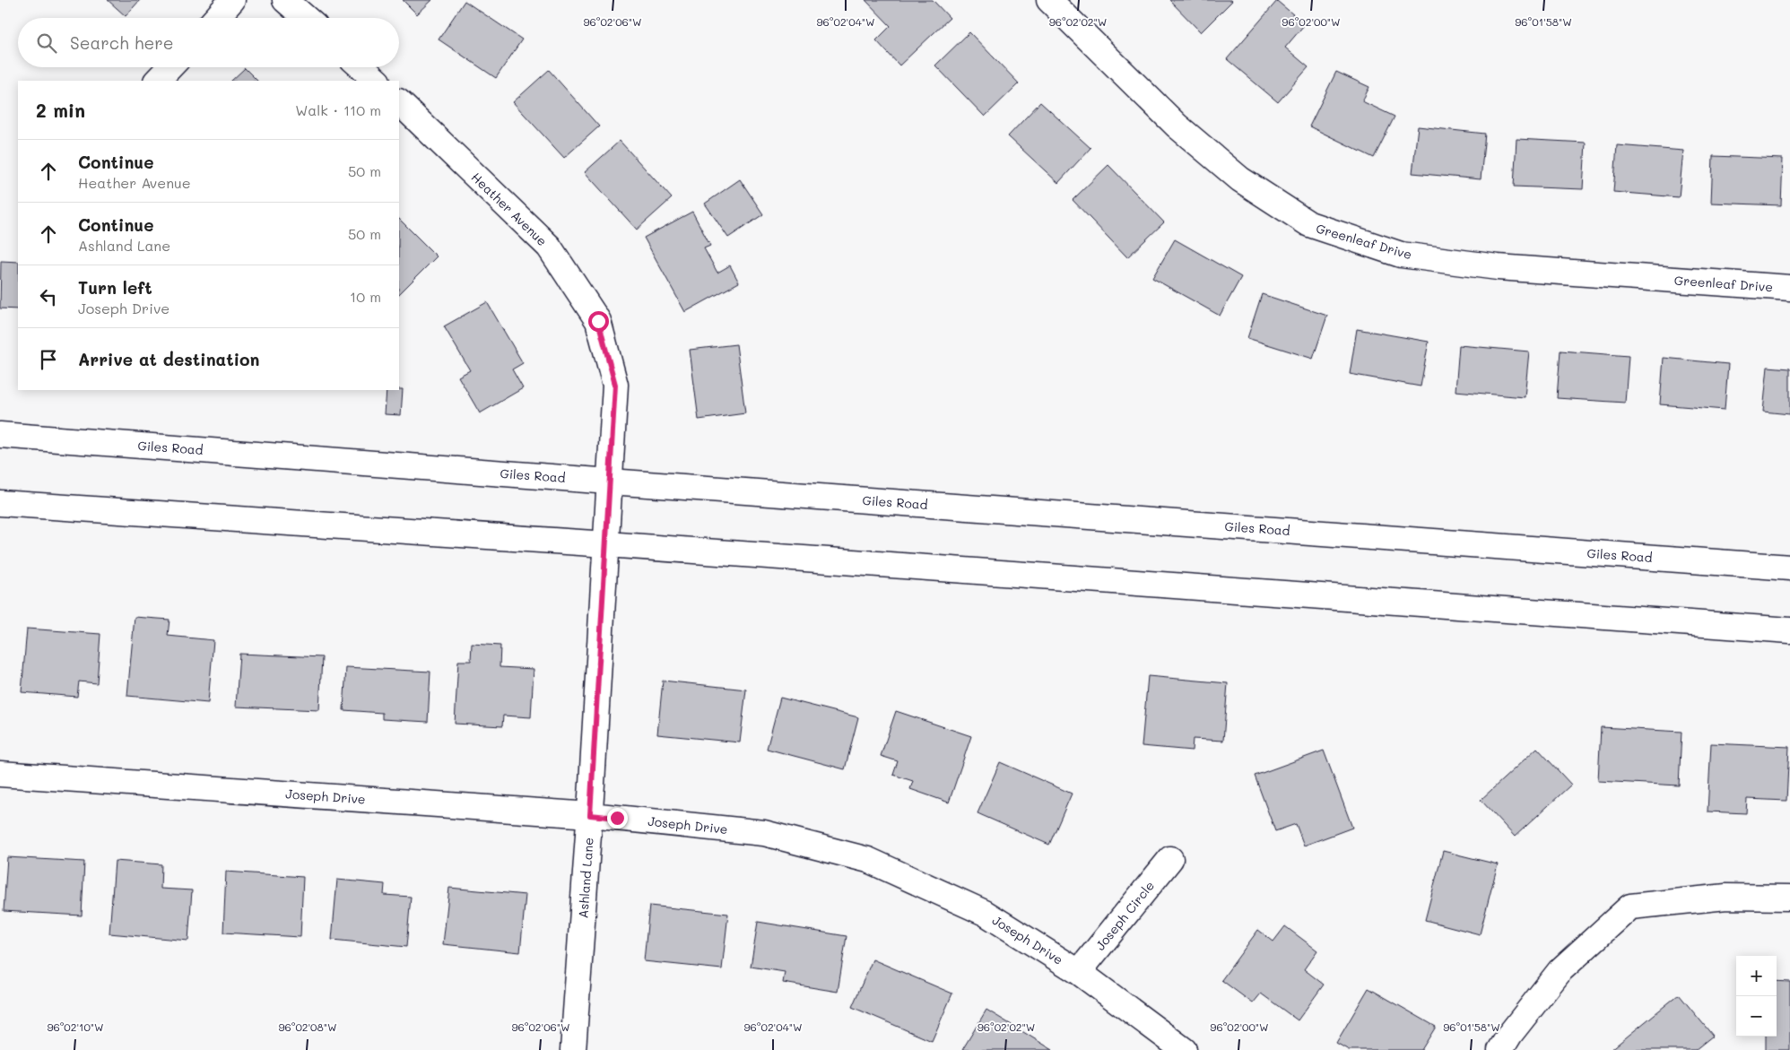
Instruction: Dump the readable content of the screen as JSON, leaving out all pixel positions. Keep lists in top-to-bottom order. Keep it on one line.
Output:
{"streets":{"street":["Heather Avenue","Greenleaf Drive","Giles Road","Joseph Drive","Ashland Lane","Joseph Circle"]},"crossings":[["Heather Avenue","Giles Road"],["Heather Avenue","Ashland Lane"],["Joseph Drive","Ashland Lane"],["Joseph Drive","Joseph Circle"]],"page":{"search":"Search here","heading":["2 min","Walk · 110 m"],"list":[["Continue","Heather Avenue","50 m"],["Continue","Ashland Lane","50 m"],["Turn left","Joseph Drive","10 m"],"Arrive at destination"],"map_buttons":["+","−"]},"coordinates":["96°02'06\"W","96°02'04\"W","96°02'02\"W","96°02'00\"W","96°01'58\"W","96°02'10\"W","96°02'08\"W"]}
